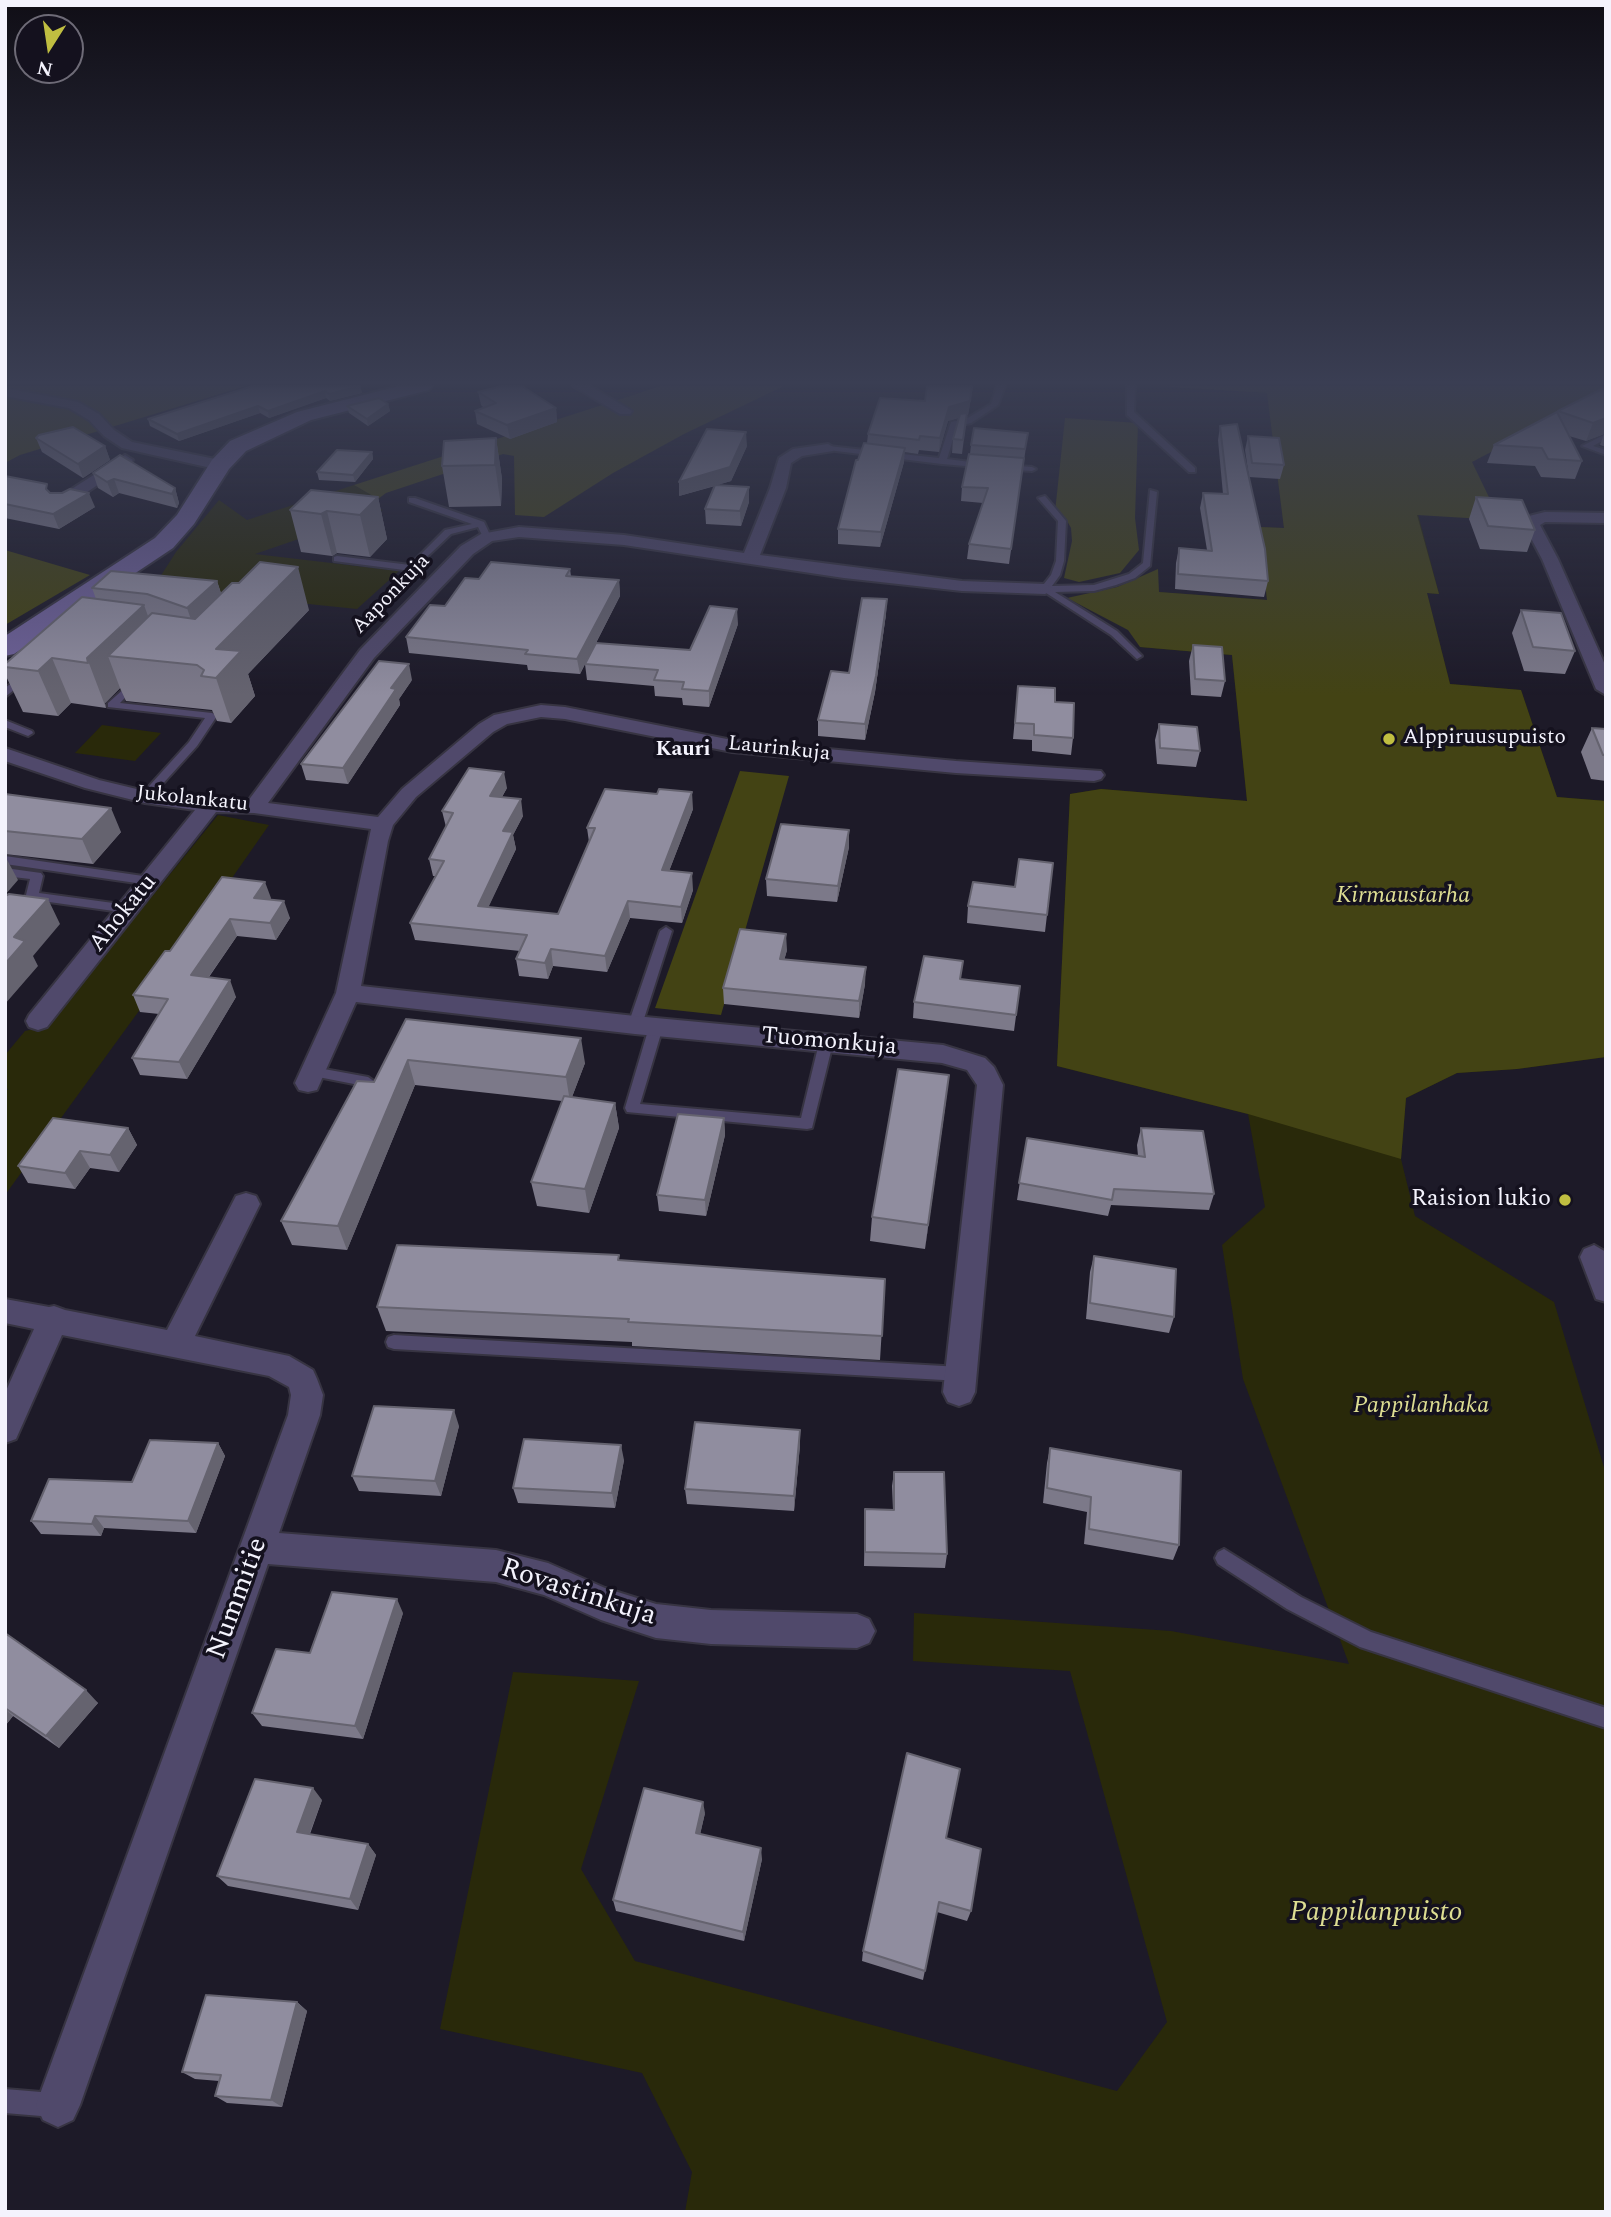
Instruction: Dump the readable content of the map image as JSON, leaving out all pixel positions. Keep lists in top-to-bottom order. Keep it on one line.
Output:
{"streets":{"street":["Aaponkuja","Laurinkuja","Jukolankatu","Ahokatu","Tuomonkuja","Rovastinkuja","Nummitie"]},"crossings":[["Aaponkuja","Jukolankatu"],["Laurinkuja","Jukolankatu"],["Jukolankatu","Ahokatu"],["Rovastinkuja","Nummitie"]],"districts":["Kauri"],"parks":["Kirmaustarha","Pappilanhaka","Pappilanpuisto"],"places":["Alppiruusupuisto","Raision lukio"],"north":"bottom"}
